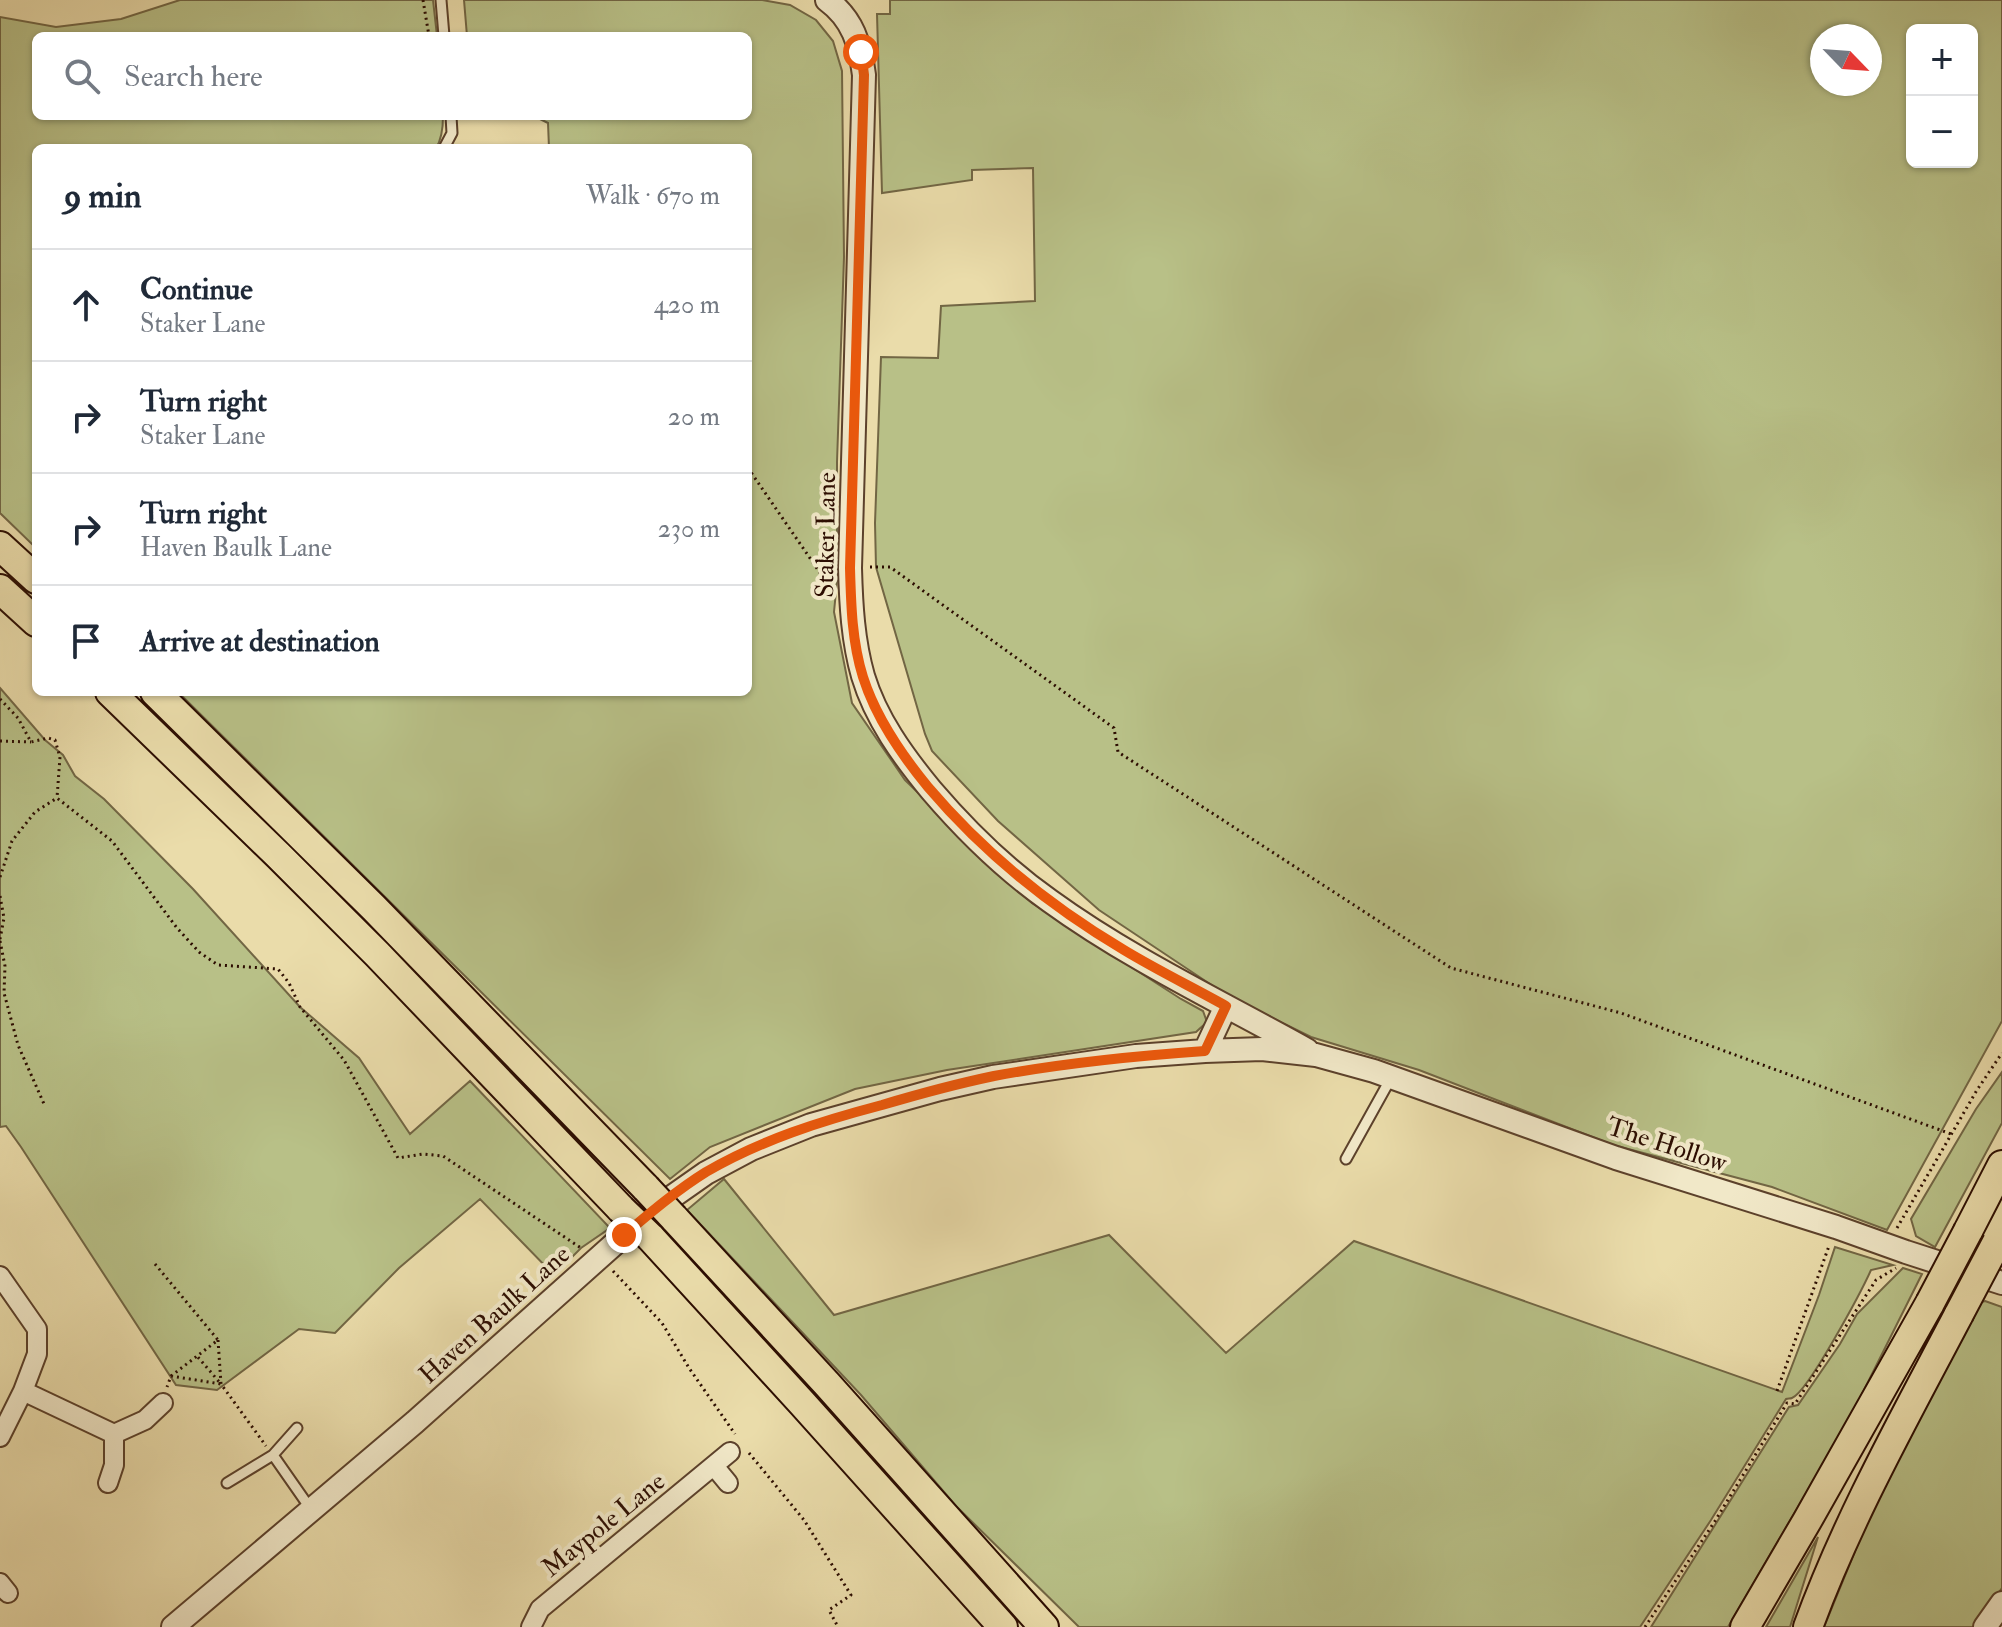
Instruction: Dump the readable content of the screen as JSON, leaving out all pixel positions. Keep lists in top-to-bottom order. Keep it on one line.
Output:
{"streets":{"street":["Staker Lane","The Hollow","Haven Baulk Lane","Maypole Lane"]},"crossings":[["Staker Lane","The Hollow"],["Staker Lane","Haven Baulk Lane"],["The Hollow","Haven Baulk Lane"]],"north":"bottom right","page":{"map_buttons":["+","−"],"search":"Search here","heading":["9 min","Walk · 670 m"],"list":[["Continue","Staker Lane","420 m"],["Turn right","Staker Lane","20 m"],["Turn right","Haven Baulk Lane","230 m"],"Arrive at destination"]}}
